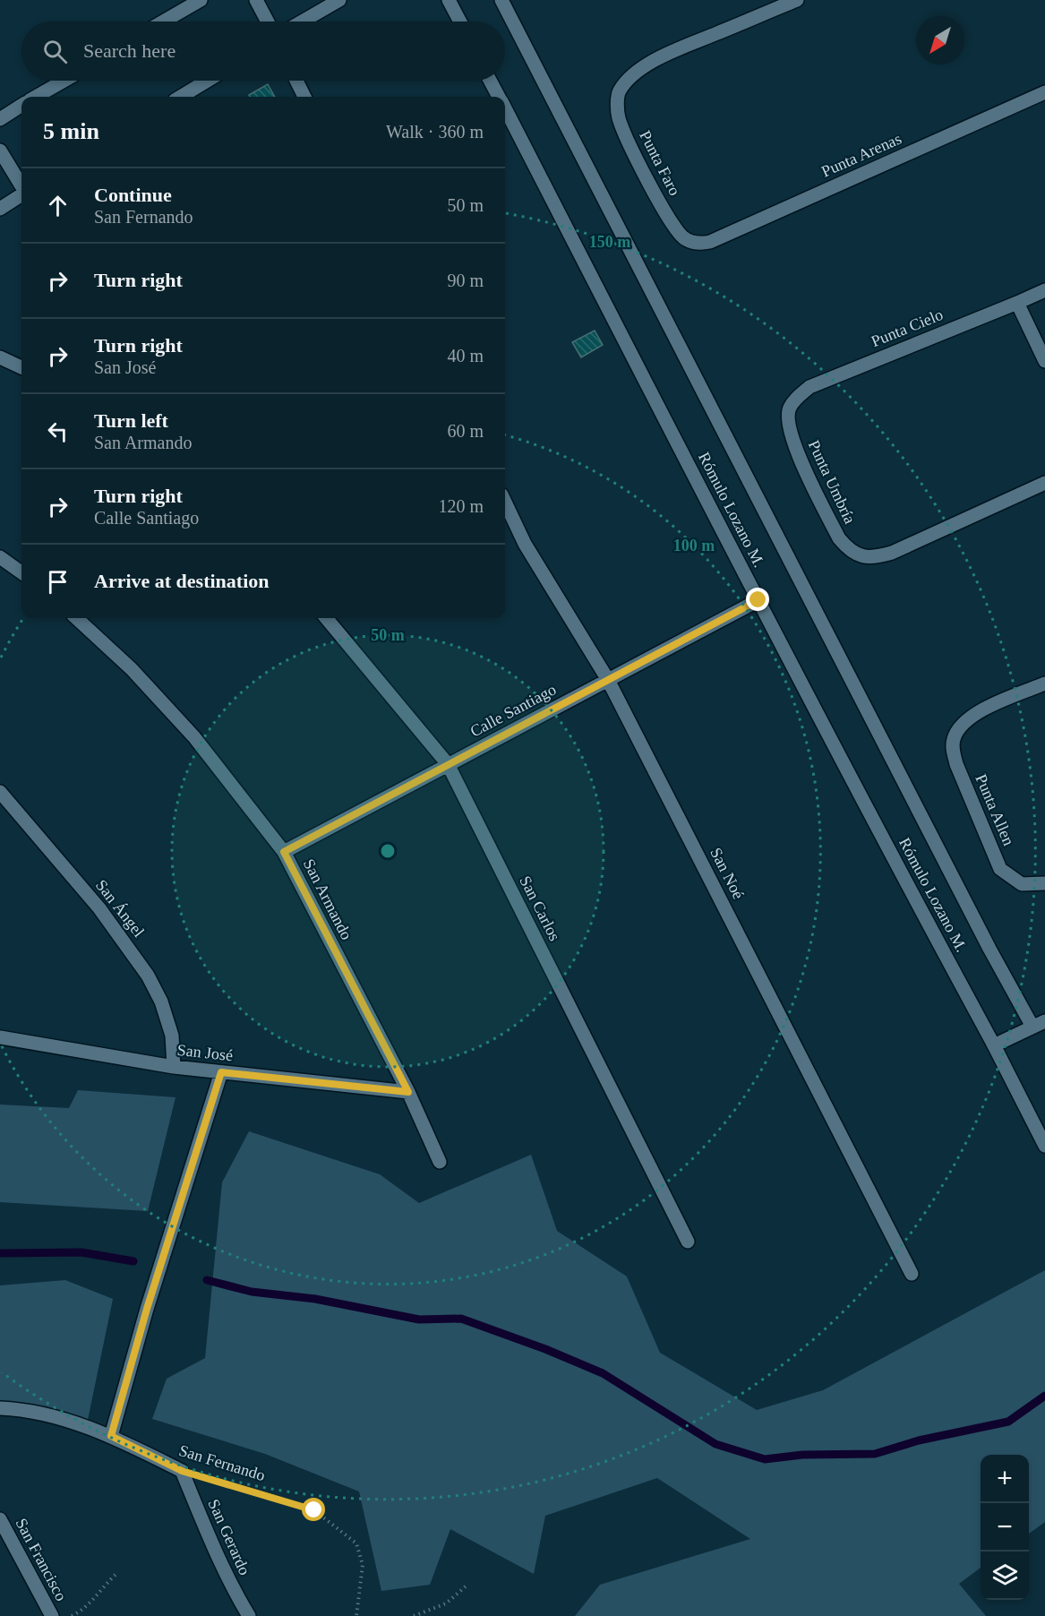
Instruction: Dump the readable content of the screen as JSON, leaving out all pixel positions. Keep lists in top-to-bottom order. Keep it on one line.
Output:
{"streets":{"street":["Punta Arenas","Punta Faro","Punta Cielo","Punta Umbría","Rómulo Lozano M.","Calle Santiago","Punta Allen","San Noé","San Armando","San Ángel","San Carlos","San José","San Fernando","San Gerardo","San Francisco"]},"crossings":[["Punta Arenas","Punta Faro"],["Punta Cielo","Punta Umbría"],["Rómulo Lozano M.","Calle Santiago"],["Calle Santiago","San Noé"],["Calle Santiago","San Armando"],["Calle Santiago","San Carlos"],["San Armando","San José"],["San Ángel","San José"],["San Fernando","San Gerardo"]],"north":"bottom left","page":{"search":"Search here","heading":["5 min","Walk · 360 m"],"list":[["Continue","San Fernando","50 m"],["Turn right","90 m"],["Turn right","San José","40 m"],["Turn left","San Armando","60 m"],["Turn right","Calle Santiago","120 m"],"Arrive at destination"],"map_buttons":["+","−"]},"rings":["150 m","100 m","50 m"]}
